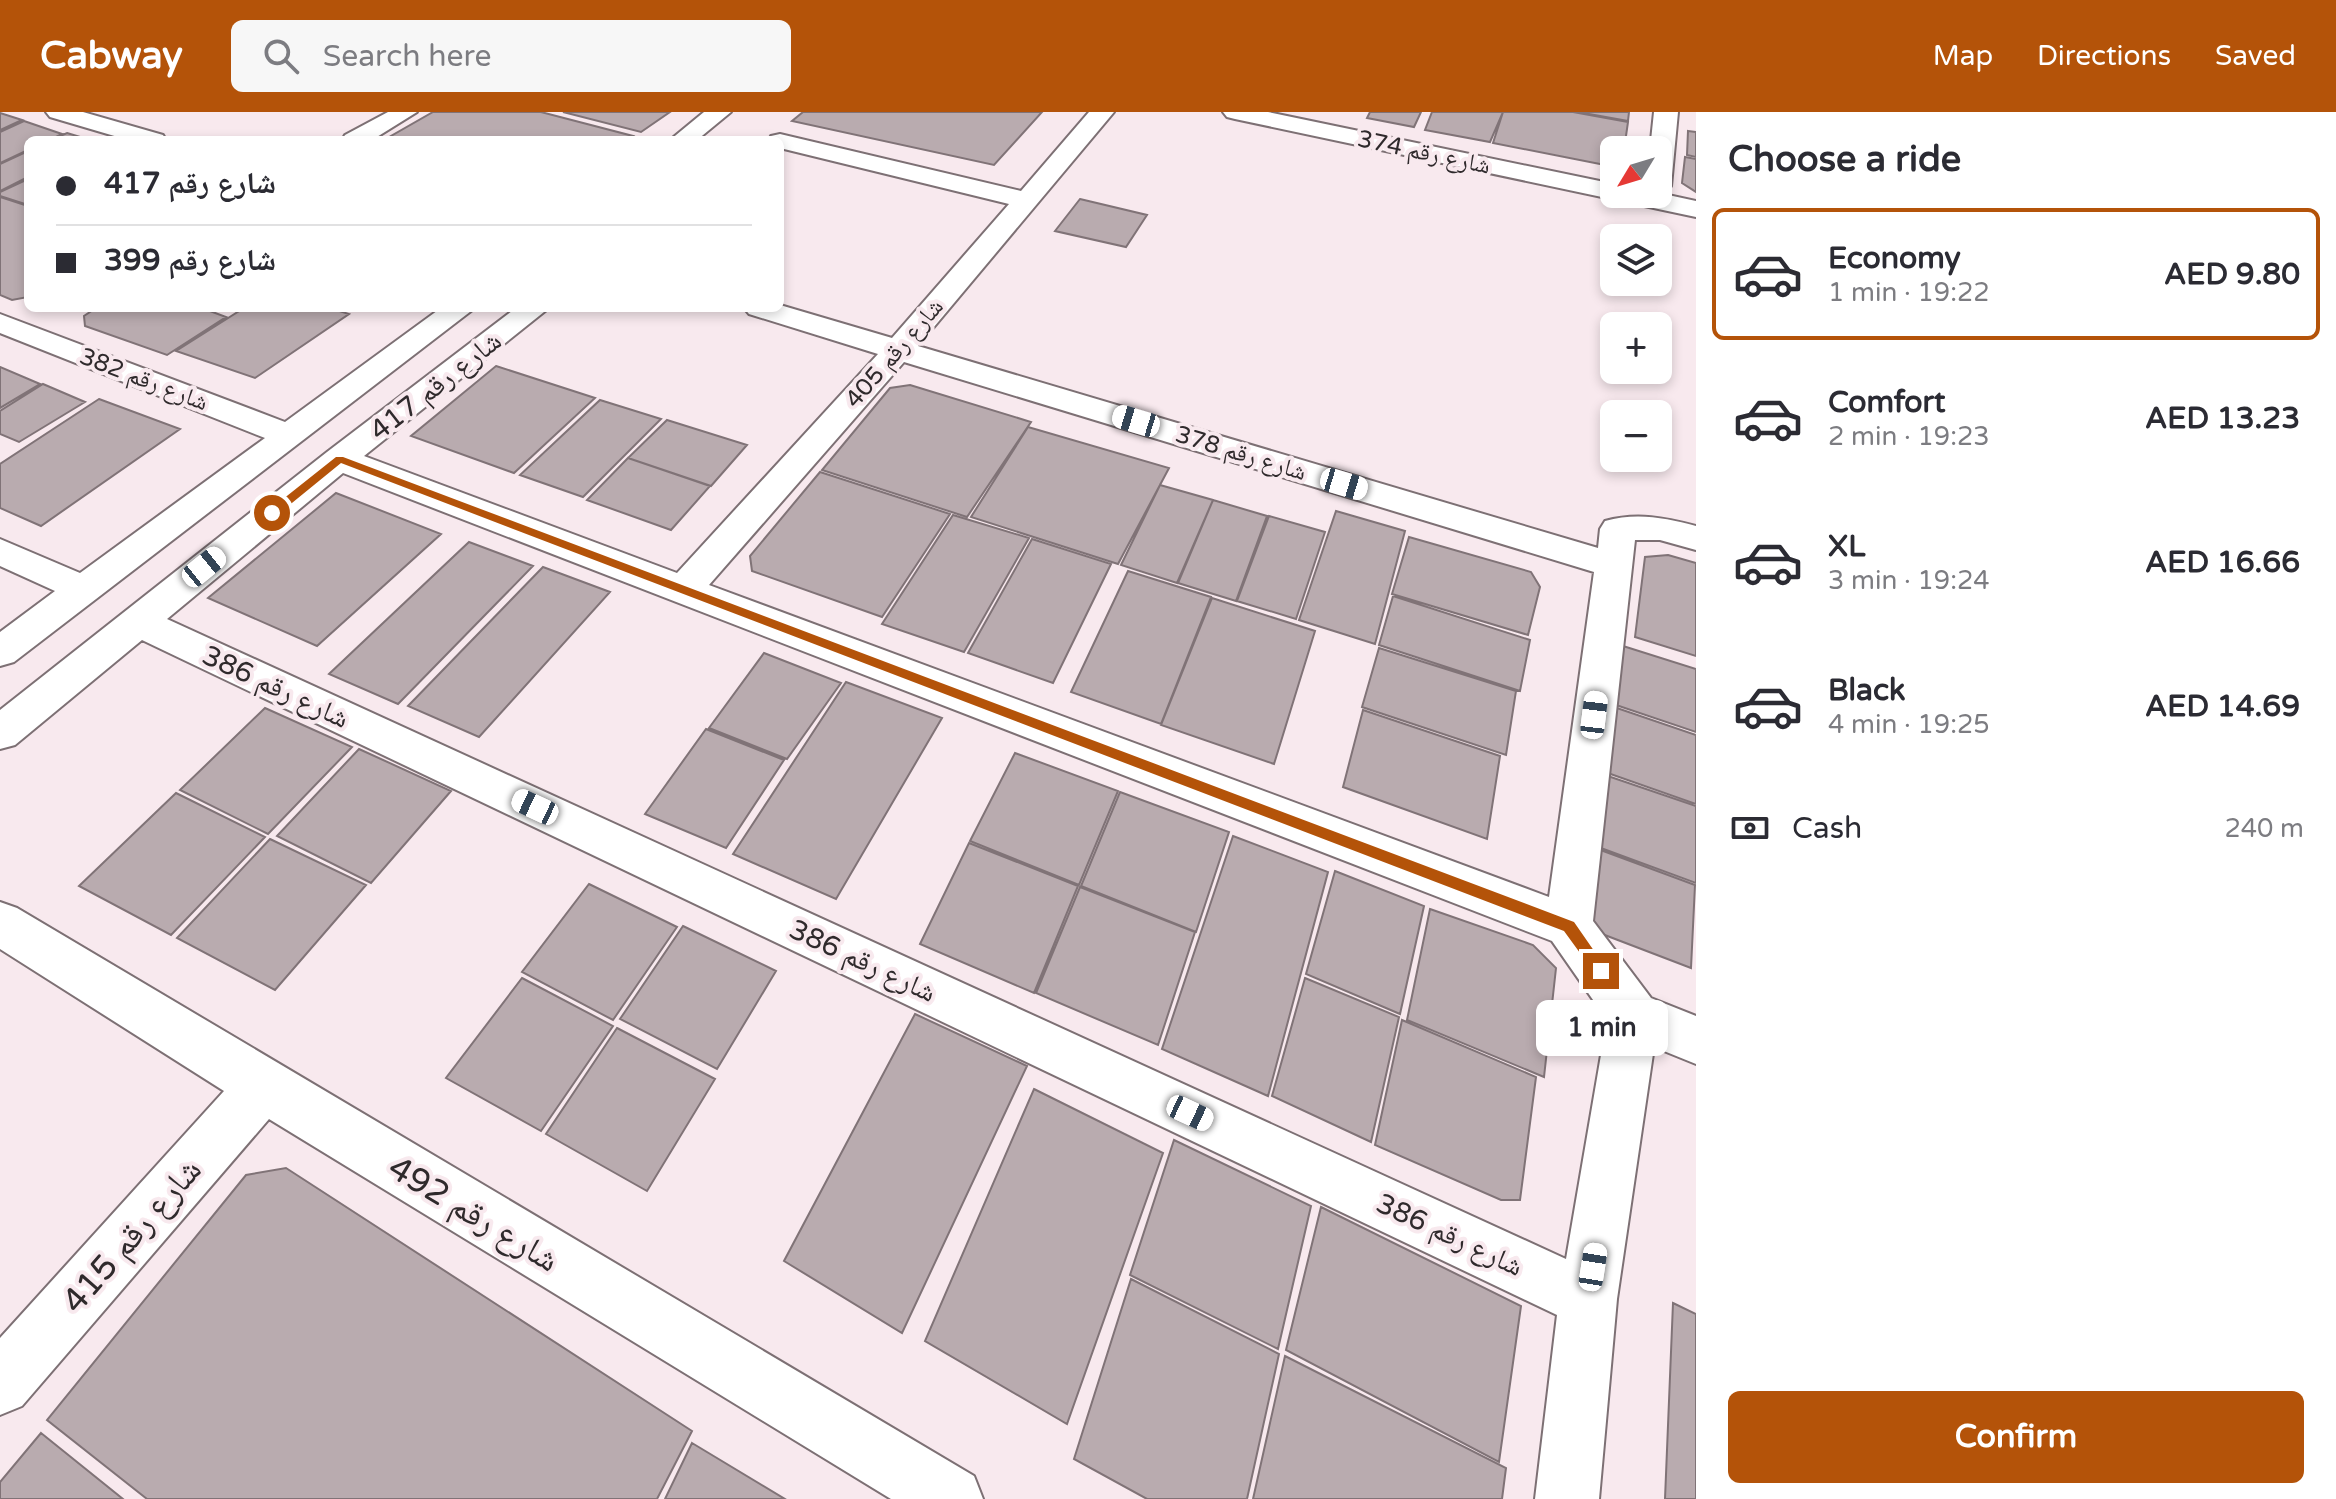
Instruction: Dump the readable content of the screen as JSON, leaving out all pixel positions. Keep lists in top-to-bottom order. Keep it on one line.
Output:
{"streets":{"street":["شارع رقم 374","شارع رقم 405","شارع رقم 382","شارع رقم 417","شارع رقم 378","شارع رقم 386","شارع رقم 492","شارع رقم 415"]},"crossings":[["شارع رقم 405","شارع رقم 378"],["شارع رقم 382","شارع رقم 417"],["شارع رقم 417","شارع رقم 386"],["شارع رقم 492","شارع رقم 415"]],"north":"bottom left","page":{"header":"Cabway","search":"Search here","nav":["Map","Directions","Saved"],"heading":"Choose a ride","map_buttons":["+","−"],"banner":["شارع رقم 417","شارع رقم 399"],"list":[{"name":"Economy","note":"1 min · 19:22","value":"AED 9.80"},{"name":"Comfort","note":"2 min · 19:23","value":"AED 13.23"},{"name":"XL","note":"3 min · 19:24","value":"AED 16.66"},{"name":"Black","note":"4 min · 19:25","value":"AED 14.69"}],"pay":["Cash","240 m"],"bubble":"1 min","buttons":"Confirm"}}
